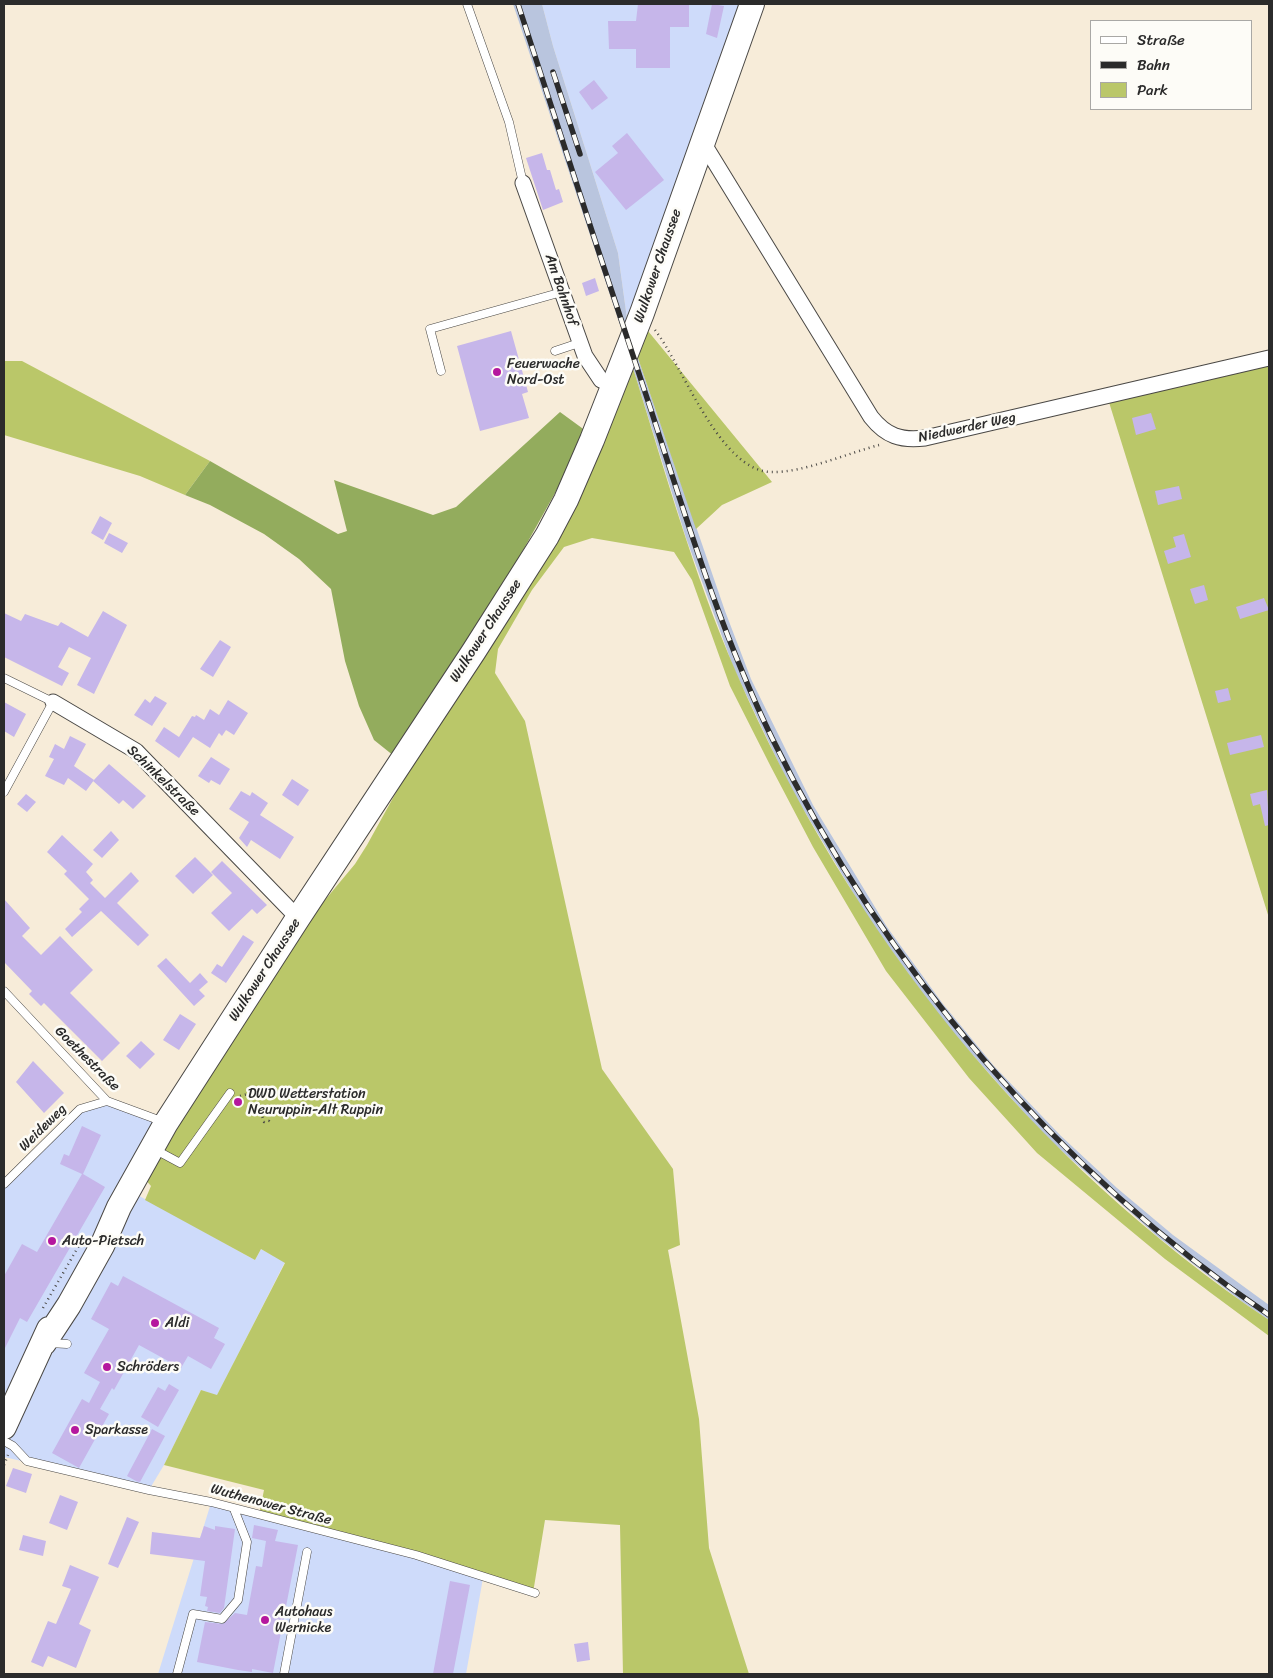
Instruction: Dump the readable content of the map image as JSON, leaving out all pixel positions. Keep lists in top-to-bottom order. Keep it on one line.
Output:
{"streets":{"main road":["Wulkower Chaussee"],"street":["Am Bahnhof","Niedwerder Weg","Schinkelstraße"],"lane":["Goethestraße","Weideweg","Wuthenower Straße"]},"crossings":[["Wulkower Chaussee","Am Bahnhof"],["Wulkower Chaussee","Niedwerder Weg"],["Wulkower Chaussee","Schinkelstraße"],["Wulkower Chaussee","Goethestraße"],["Goethestraße","Weideweg"]],"places":["Feuerwache Nord-Ost","DWD Wetterstation Neuruppin-Alt Ruppin","Auto-Pietsch","Aldi","Schröders","Sparkasse","Autohaus Wernicke"],"legend":["Straße","Bahn","Park"]}
